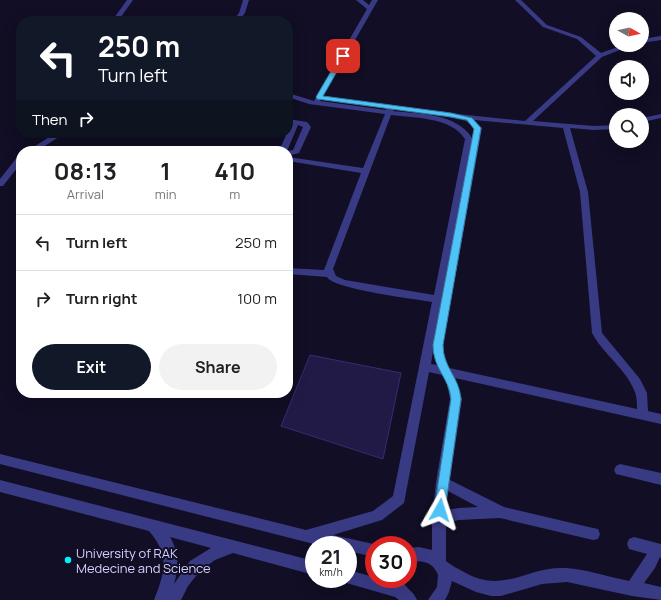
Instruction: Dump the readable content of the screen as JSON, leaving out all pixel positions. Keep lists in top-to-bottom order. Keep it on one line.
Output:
{"places":["University of RAK Medecine and Science"],"north":"right","page":{"turn":["250 m","Turn left"],"then":"Then","eta":["08:13","Arrival","1","min","410","m"],"list":[{"name":"Turn left","value":"250 m"},{"name":"Turn right","value":"100 m"}],"buttons":["Exit","Share"],"speed":"21 km/h","limit":"30"}}
